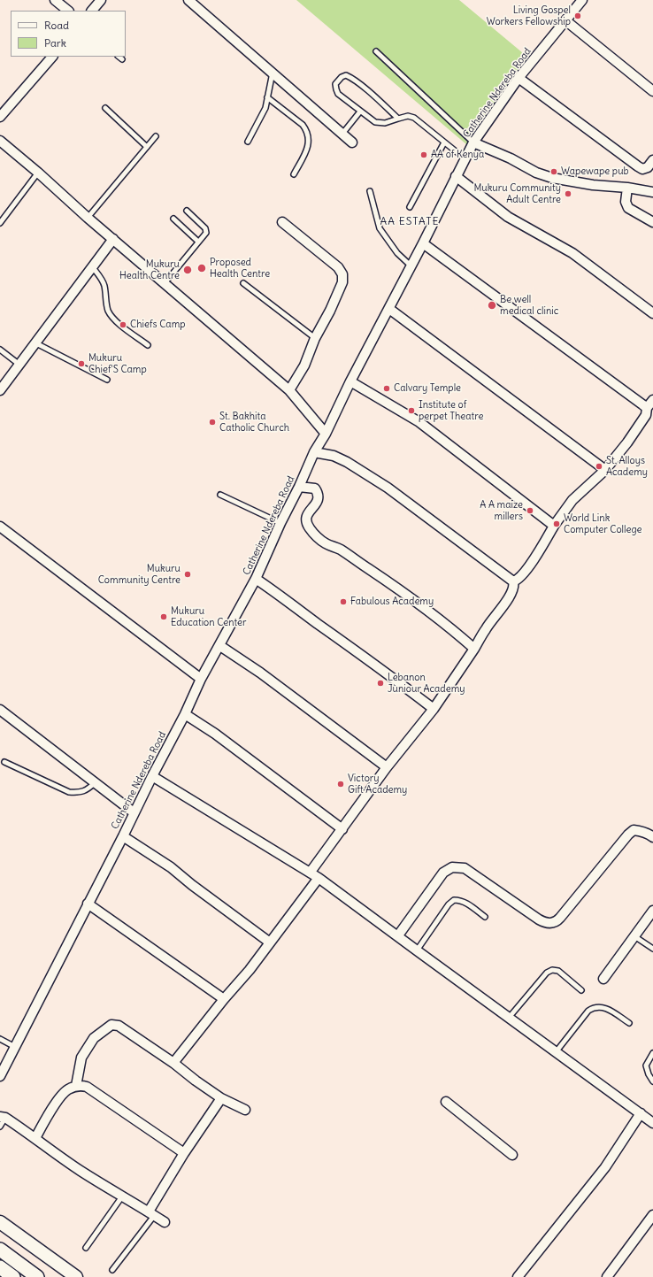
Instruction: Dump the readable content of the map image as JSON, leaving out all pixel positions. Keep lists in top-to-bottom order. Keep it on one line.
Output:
{"streets":{"street":["Catherine Ndereba Road"]},"districts":["AA ESTATE"],"places":["Living Gospel Workers Fellowship","AA of Kenya","Wapewape pub","Mukuru Community Adult Centre","Proposed Health Centre","Mukuru Health Centre","Be well medical clinic","Chiefs Camp","Mukuru Chief'S Camp","Calvary Temple","Institute of perpet Theatre","St. Bakhita Catholic Church","St. Alloys Academy","A A maize millers","World Link Computer College","Mukuru Community Centre","Fabulous Academy","Mukuru Education Center","Lebanon Juniour Academy","Victory Gift Academy"],"legend":["Road","Park"]}
